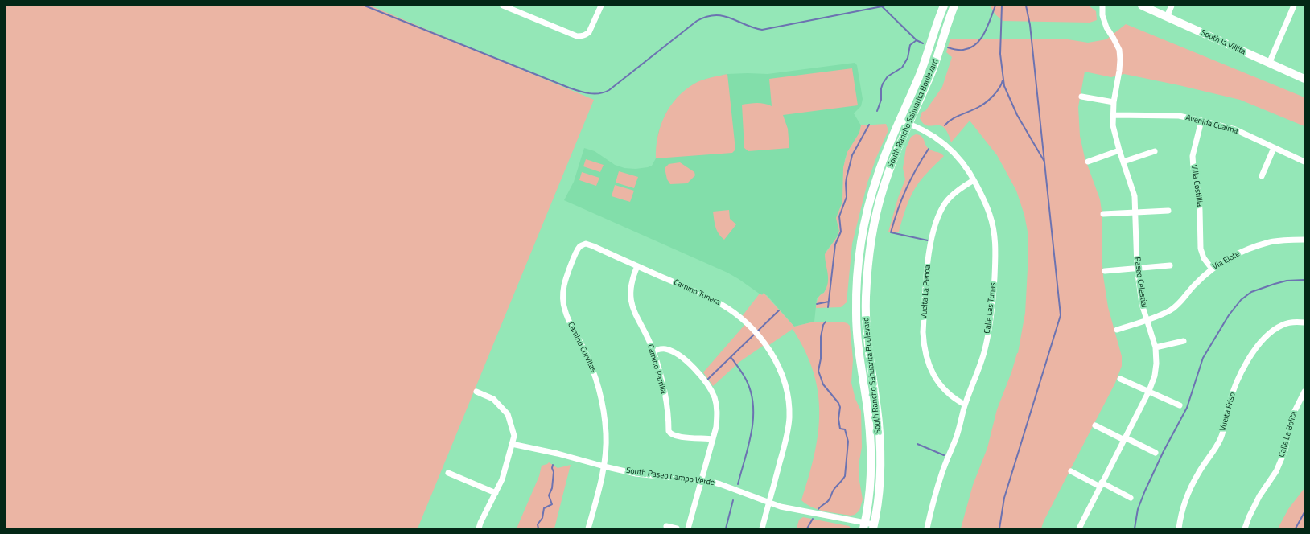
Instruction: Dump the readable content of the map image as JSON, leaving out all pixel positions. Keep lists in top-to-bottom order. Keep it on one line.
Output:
{"streets":{"street":["South la Villita","South Rancho Sahuarita Boulevard","Avenida Cuaima","Villa Costillia","Via Ejote","Paseo Celestial","Vuelta La Penoa","Camino Tunera","Calle Las Tunas","Camino Curvitas","Camino Parrilla","Vuelta Friso","Calle La Bolita","South Paseo Campo Verde"]},"crossings":[["South Rancho Sahuarita Boulevard","Calle Las Tunas"],["South Rancho Sahuarita Boulevard","South Paseo Campo Verde"],["Avenida Cuaima","Villa Costillia"],["Avenida Cuaima","Paseo Celestial"],["Villa Costillia","Via Ejote"],["Via Ejote","Paseo Celestial"],["Vuelta La Penoa","Calle Las Tunas"],["Camino Tunera","Camino Curvitas"],["Camino Tunera","Camino Parrilla"],["Camino Tunera","South Paseo Campo Verde"],["Camino Curvitas","South Paseo Campo Verde"]]}
